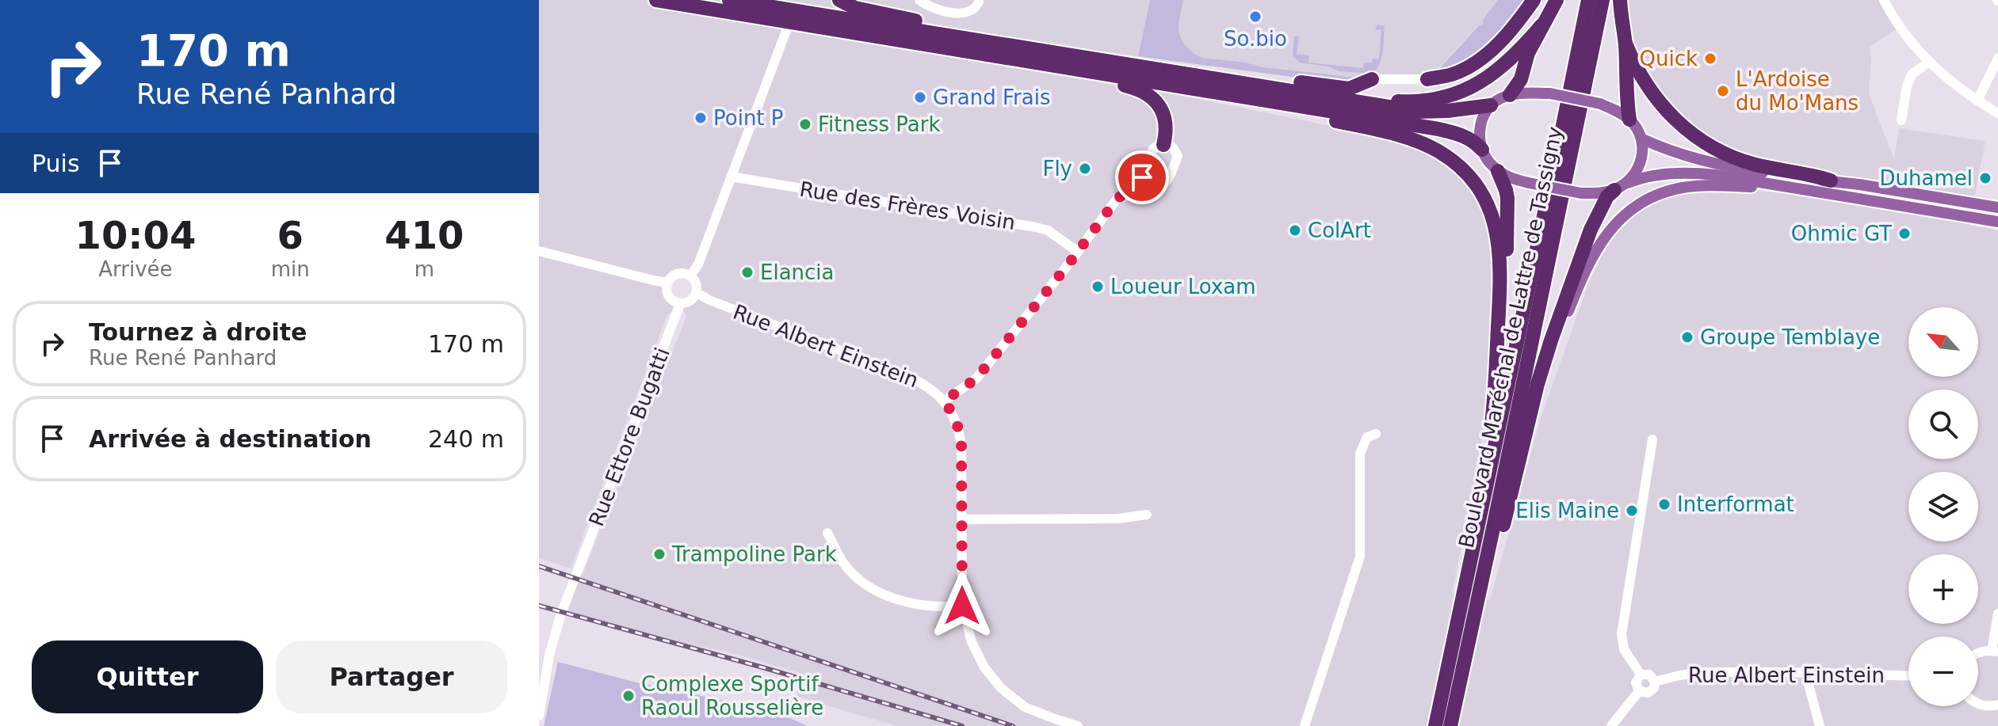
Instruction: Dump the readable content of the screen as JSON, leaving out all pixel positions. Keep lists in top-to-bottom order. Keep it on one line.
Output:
{"streets":{"highway":["Boulevard Maréchal de Lattre de Tassigny"],"street":["Rue des Frères Voisin","Rue Albert Einstein","Rue Ettore Bugatti"]},"crossings":[["Rue Albert Einstein","Rue Ettore Bugatti"]],"places":["So.bio","Quick","L'Ardoise du Mo'Mans","Grand Frais","Point P","Fitness Park","Fly","Duhamel","ColArt","Ohmic GT","Elancia","Loueur Loxam","Groupe Temblaye","Interformat","Elis Maine","Trampoline Park","Complexe Sportif Raoul Rousselière"],"north":"top left","page":{"turn":["170 m","Rue René Panhard"],"then":"Puis","eta":["10:04","Arrivée","6","min","410","m"],"list":[{"name":"Tournez à droite","note":"Rue René Panhard","value":"170 m"},{"name":"Arrivée à destination","value":"240 m"}],"map_buttons":["+","−"],"buttons":["Quitter","Partager"]}}
